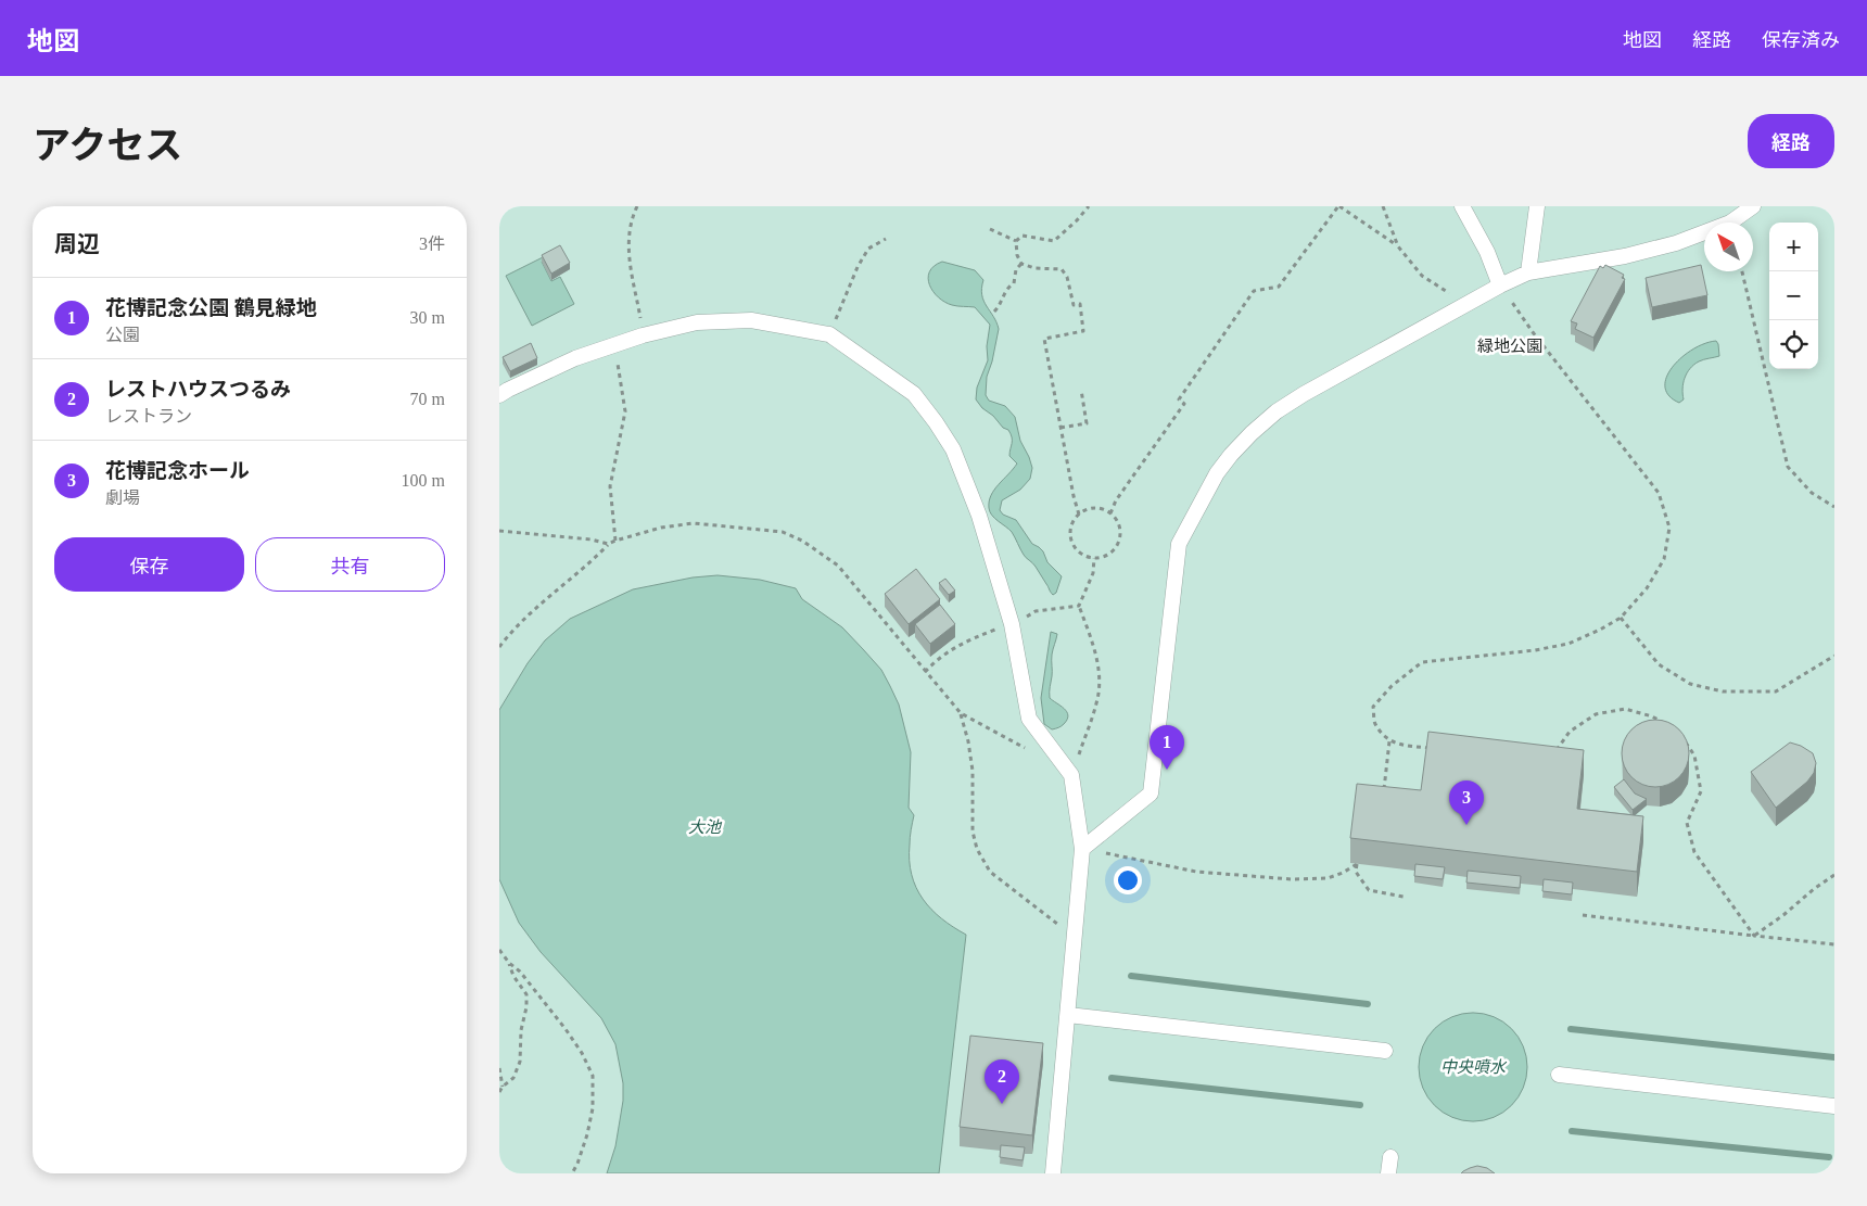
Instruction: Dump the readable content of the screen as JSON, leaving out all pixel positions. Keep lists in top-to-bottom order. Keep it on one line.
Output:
{"districts":["緑地公園"],"water":["大池","中央噴水"],"north":"top left","page":{"header":"地図","nav":["地図","経路","保存済み"],"title":"アクセス","buttons":["経路",["保存","共有"]],"heading":["周辺","3件"],"map_buttons":["+","−"],"list":[{"mark":"1","name":"花博記念公園 鶴見緑地","note":"公園","value":"30 m"},{"mark":"2","name":"レストハウスつるみ","note":"レストラン","value":"70 m"},{"mark":"3","name":"花博記念ホール","note":"劇場","value":"100 m"}],"pins":["1","3","2"]}}
